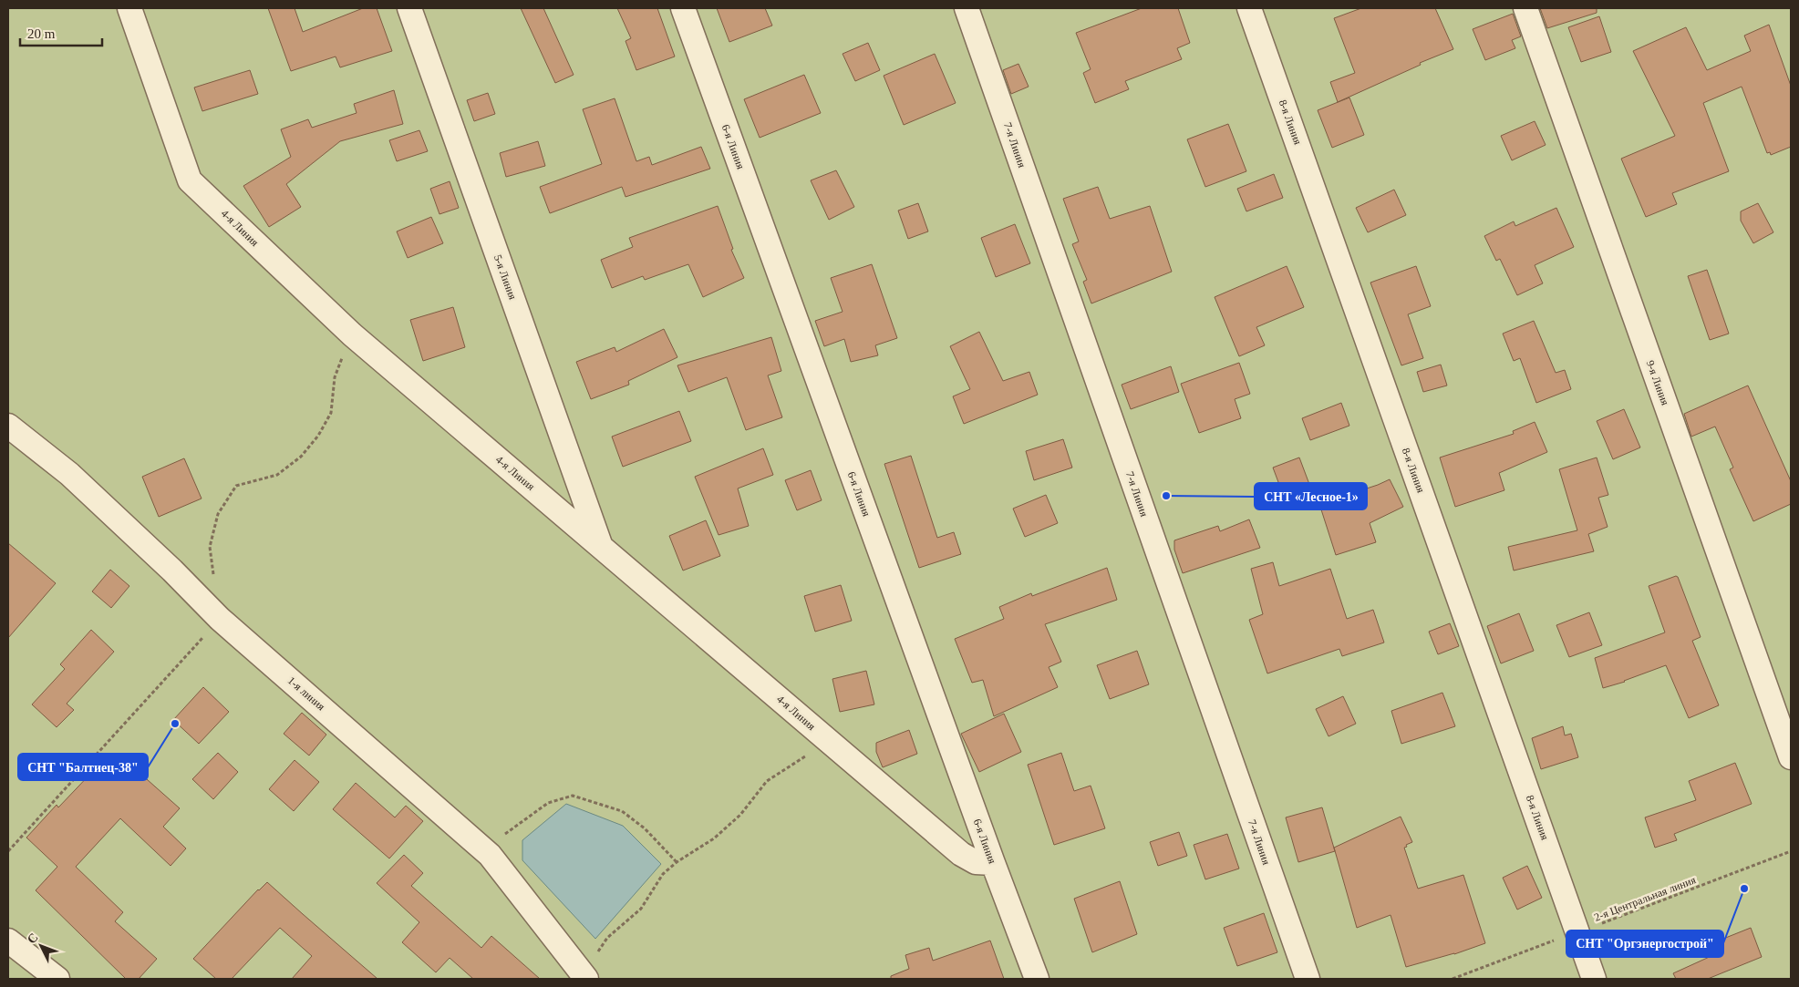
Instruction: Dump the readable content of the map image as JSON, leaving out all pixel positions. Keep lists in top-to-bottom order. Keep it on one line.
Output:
{"streets":{"street":["8-я Линия","7-я Линия","6-я Линия","4-я Линия","5-я Линия","9-я Линия","1-я линия"],"path":["2-я Центральная линия"]},"crossings":[["8-я Линия","2-я Центральная линия"],["6-я Линия","4-я Линия"],["4-я Линия","5-я Линия"]],"places":["СНТ «Лесное-1»","СНТ \"Балтиец-38\"","СНТ \"Оргэнергострой\""],"scale_bar":"20 m","north":"top left"}
